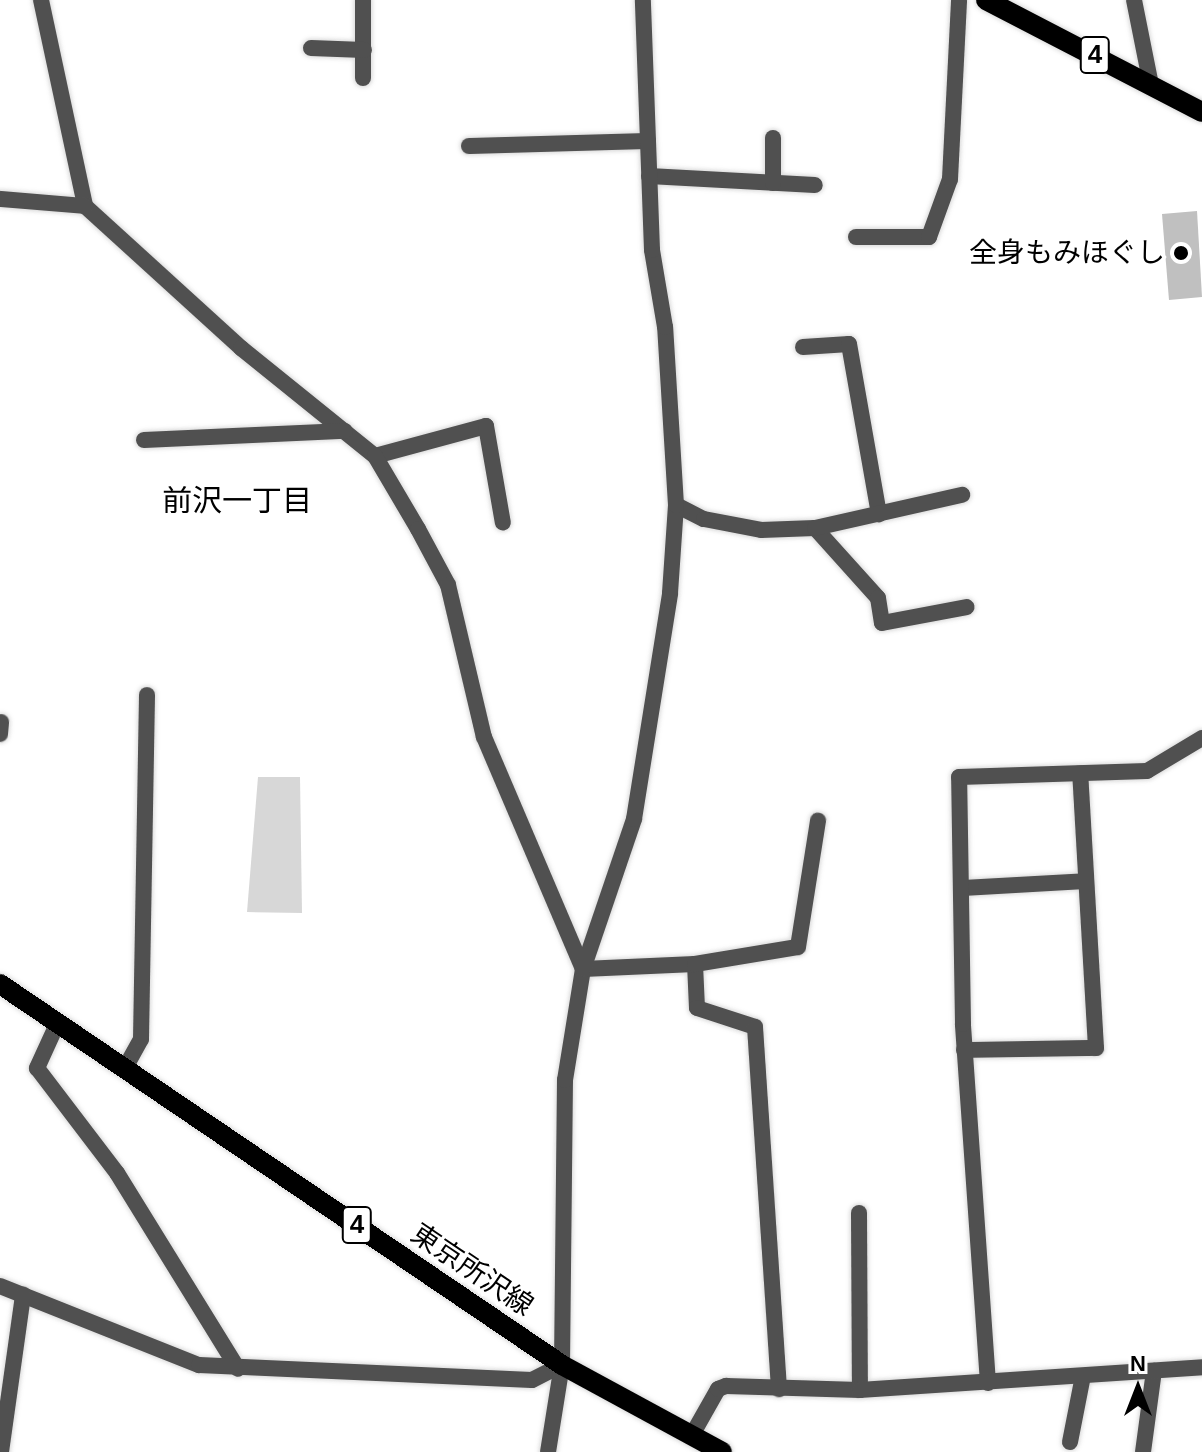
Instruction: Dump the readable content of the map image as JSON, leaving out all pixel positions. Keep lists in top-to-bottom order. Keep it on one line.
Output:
{"streets":{"main road":["4","東京所沢線"]},"districts":["前沢一丁目"],"places":["全身もみほぐし"],"north":"top"}
